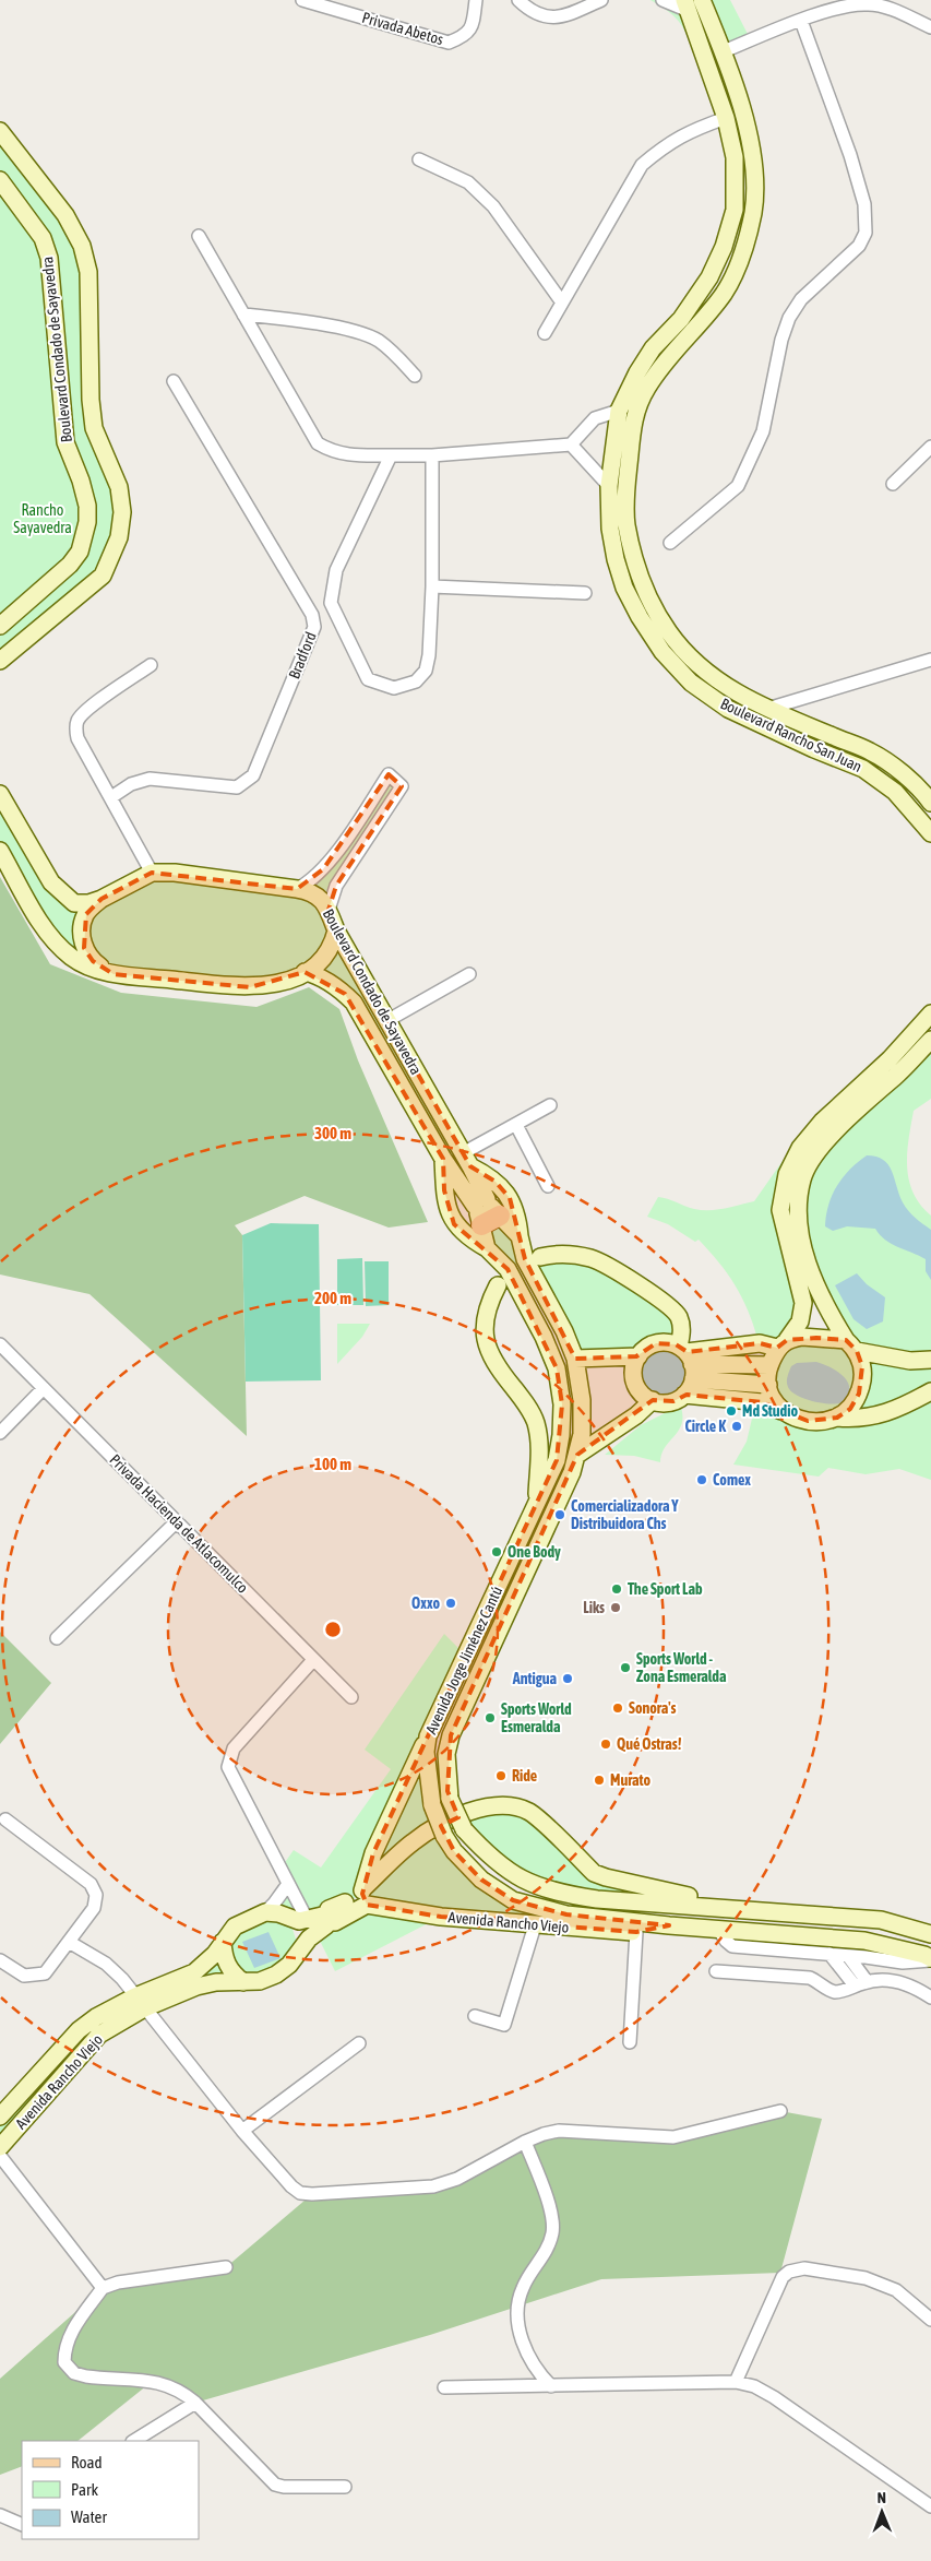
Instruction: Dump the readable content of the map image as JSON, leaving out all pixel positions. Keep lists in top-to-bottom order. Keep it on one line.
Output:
{"streets":{"main road":["Boulevard Condado de Sayavedra","Boulevard Rancho San Juan","Avenida Jorge Jiménez Cantú","Avenida Rancho Viejo"],"street":["Privada Abetos","Bradford","Privada Hacienda de Atlacomulco"]},"crossings":[["Boulevard Condado de Sayavedra","Avenida Jorge Jiménez Cantú"],["Avenida Jorge Jiménez Cantú","Avenida Rancho Viejo"]],"parks":["Rancho Sayavedra"],"places":["Md Studio","Circle K","Comex","Comercializadora Y Distribuidora Chs","One Body","The Sport Lab","Oxxo","Liks","Sports World - Zona Esmeralda","Antigua","Sonora's","Sports World Esmeralda","Qué Ostras!","Ride","Murato"],"legend":["Road","Park","Water"],"north":"top","rings":["300 m","200 m","100 m"]}
